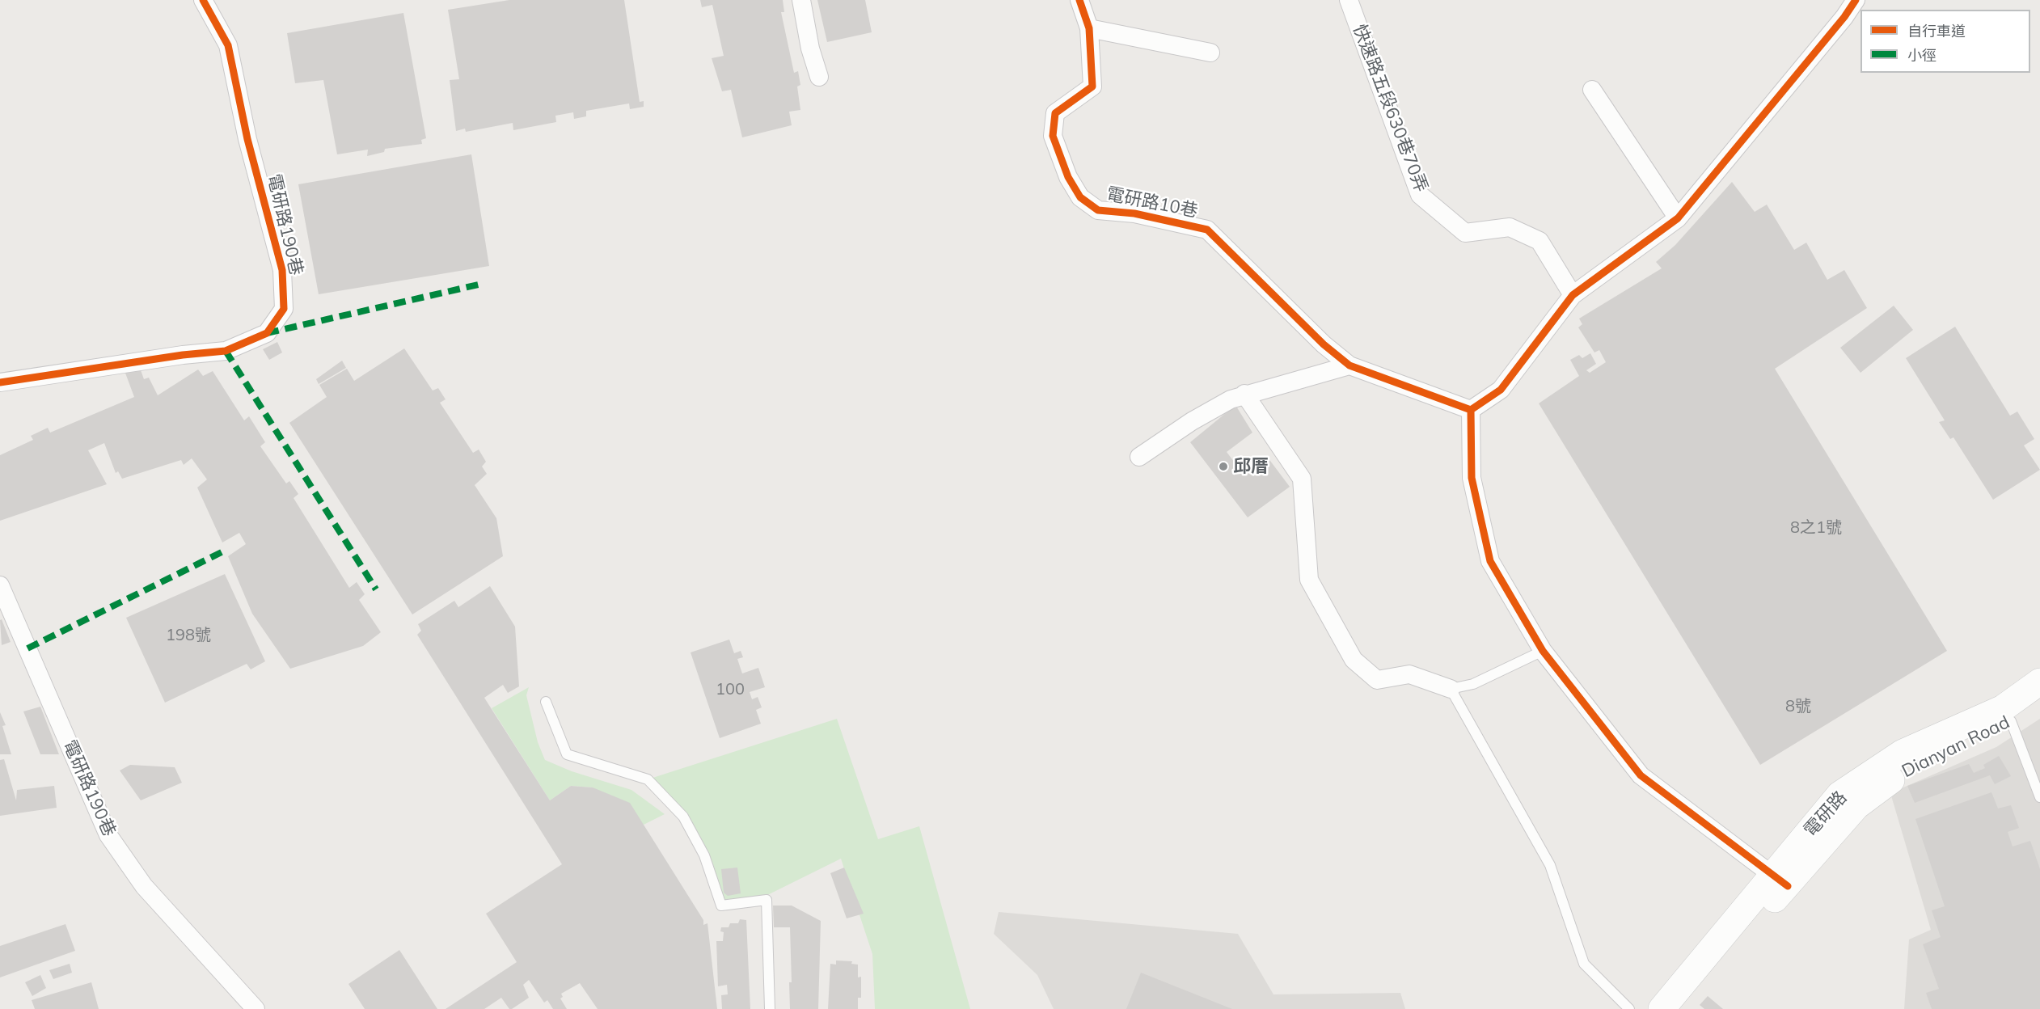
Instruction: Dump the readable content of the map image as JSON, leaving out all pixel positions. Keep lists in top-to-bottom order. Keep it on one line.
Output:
{"streets":{"street":["快速路五段630巷70弄","電研路10巷","電研路190巷","Dianyan Road","電研路"]},"crossings":[["Dianyan Road","電研路"]],"places":["邱厝"],"house_numbers":["8之1號","198號","100","8號"],"legend":["自行車道","小徑"]}
